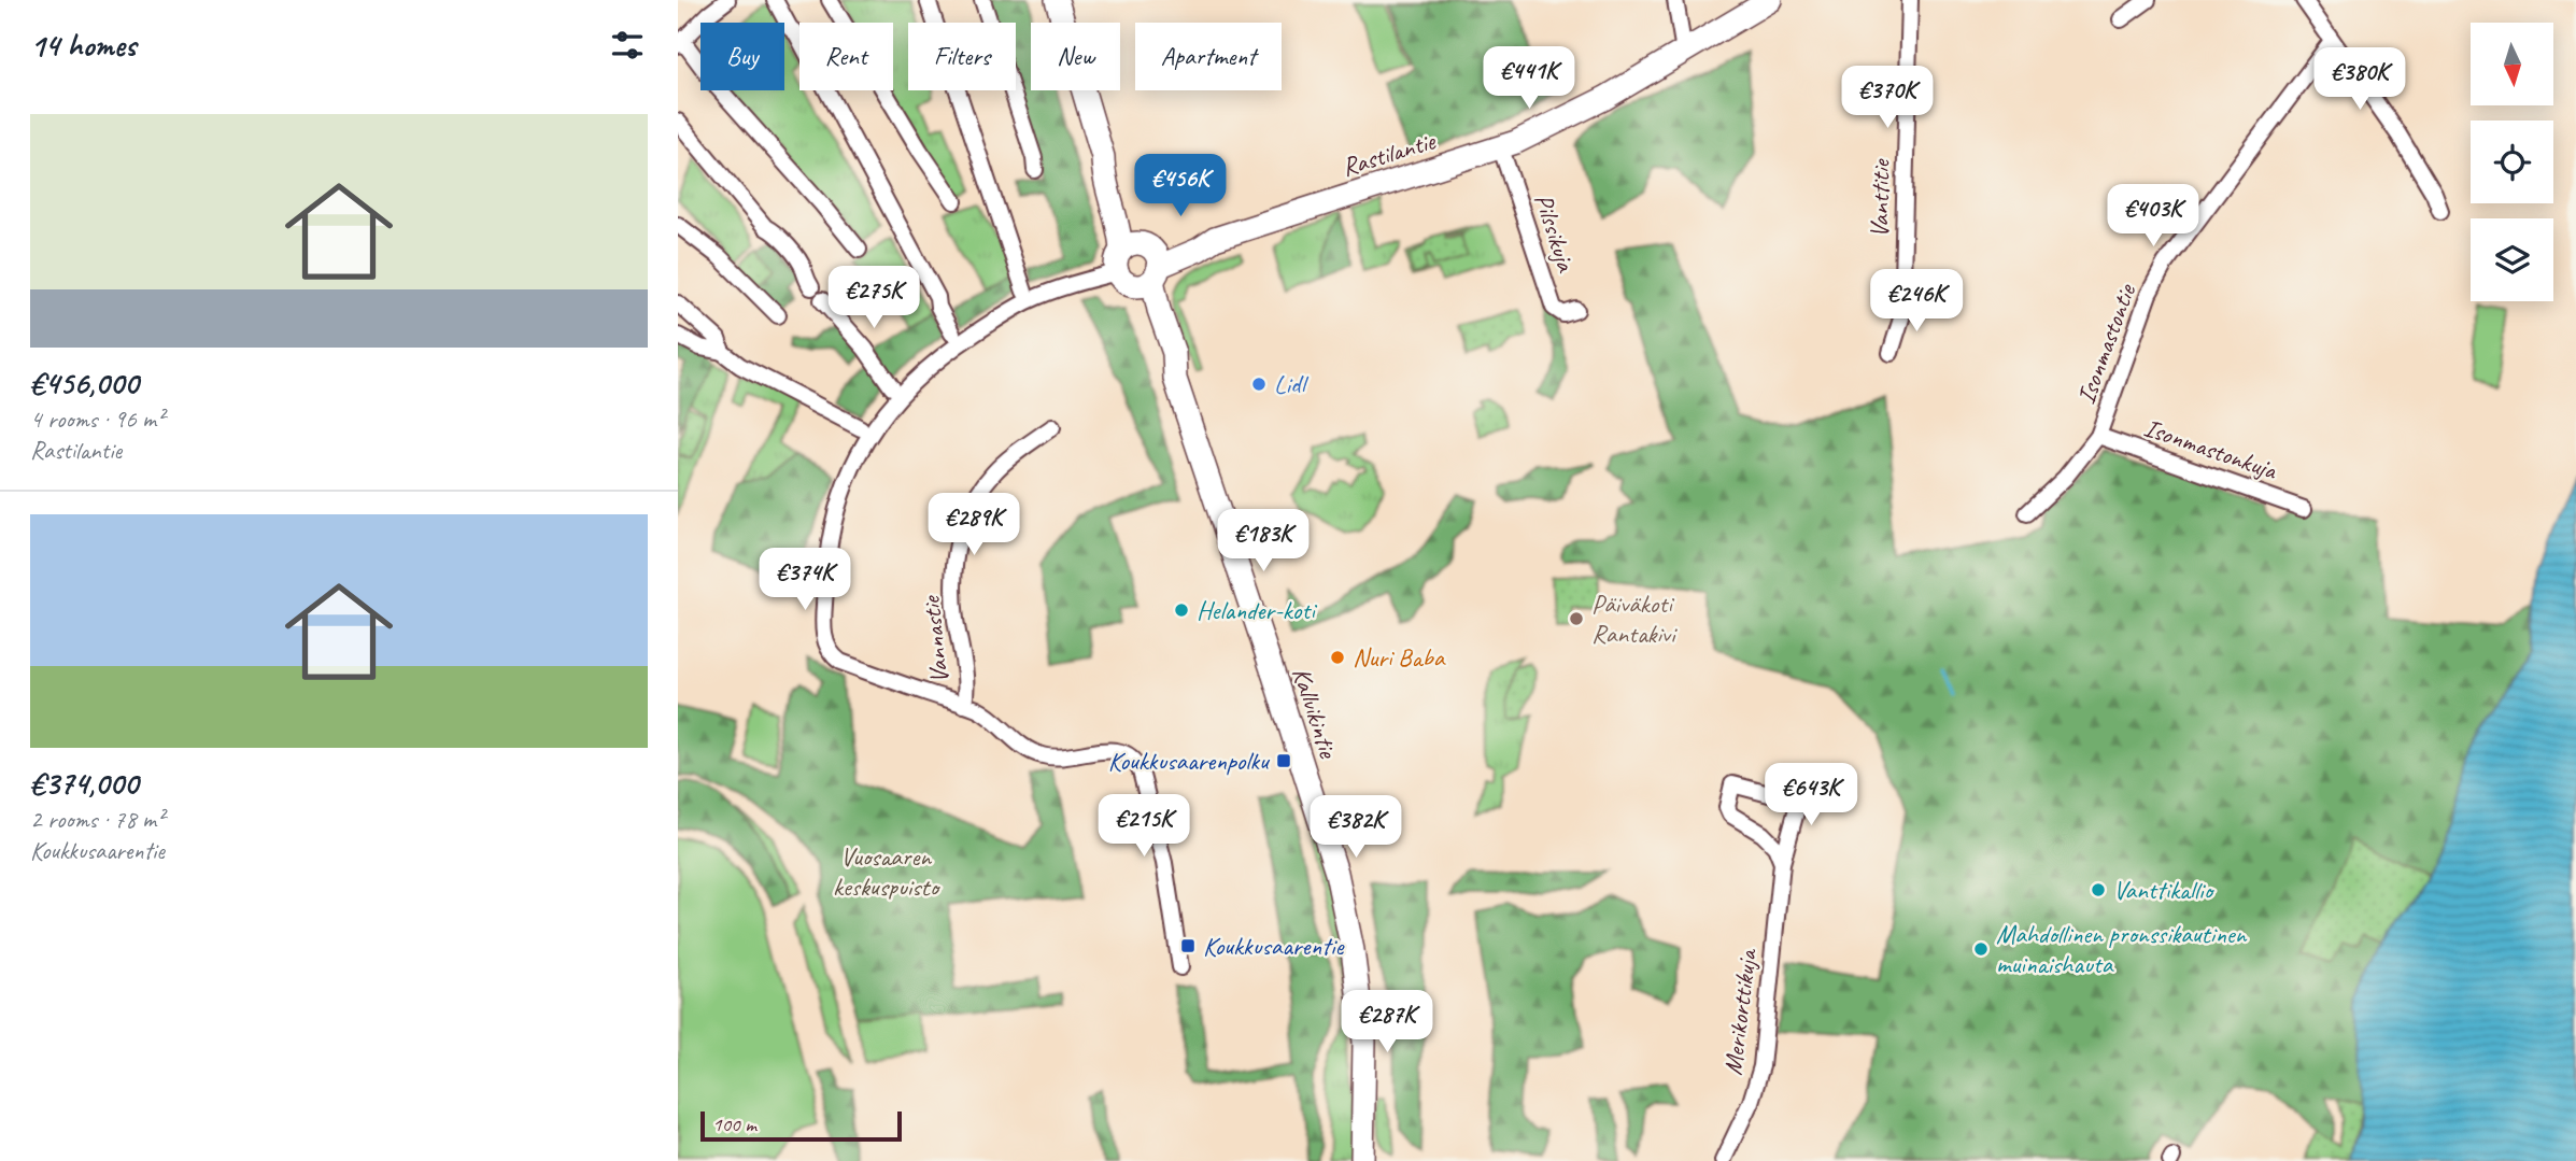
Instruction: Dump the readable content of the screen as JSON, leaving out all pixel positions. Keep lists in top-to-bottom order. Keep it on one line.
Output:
{"streets":{"main road":["Rastilantie","Kallvikintie"],"street":["Vanttitie","Pilssikuja","Isonmastontie","Isonmastonkuja","Vannastie","Merikorttikuja"]},"crossings":[["Rastilantie","Pilssikuja"],["Rastilantie","Kallvikintie"],["Isonmastontie","Isonmastonkuja"]],"parks":["Vuosaaren keskuspuisto"],"places":{"other":["Lidl","Helander-koti","Päiväkoti Rantakivi","Nuri Baba","Vanttikallio","Mahdollinen pronssikautinen muinaishauta"],"transit":["Koukkusaarenpolku","Koukkusaarentie"]},"scale_bar":"100 m","north":"bottom","page":{"heading":"14 homes","chip":["Buy","Rent","Filters","New","Apartment"],"price":["€441K","€380K","€370K","€456K","€403K","€275K","€246K","€289K","€183K","€374K","€643K","€215K","€382K","€287K"],"list":[{"name":"€456,000","note":"4 rooms · 96 m² · Rastilantie"},{"name":"€374,000","note":"2 rooms · 78 m² · Koukkusaarentie"}],"scale":"100 m"}}
